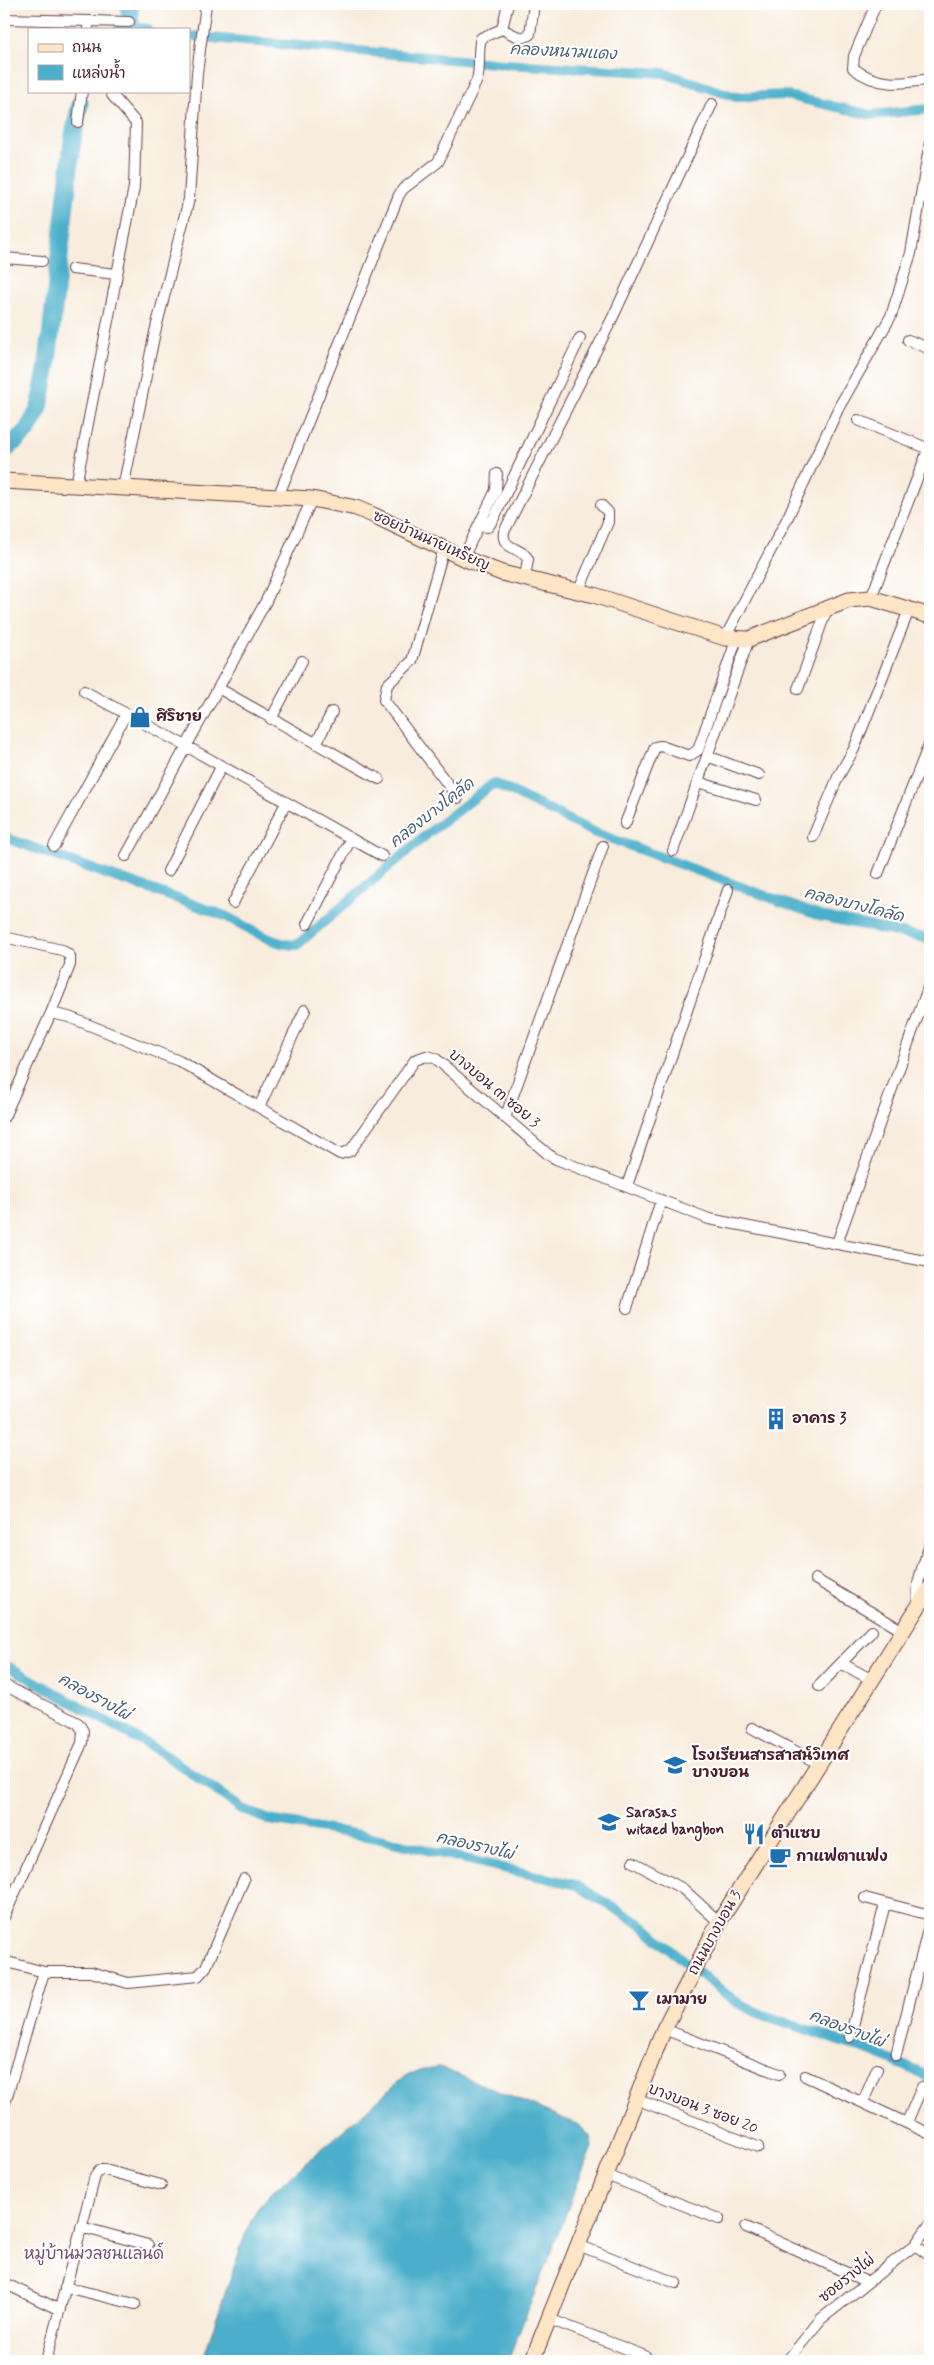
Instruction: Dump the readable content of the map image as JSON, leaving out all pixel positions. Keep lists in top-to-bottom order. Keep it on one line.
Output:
{"streets":{"street":["ซอยบ้านนายเหรียญ","บางบอน ๓ ซอย 3","ถนนบางบอน 3","บางบอน 3 ซอย 20","ซอยรางไผ่"]},"crossings":[["ถนนบางบอน 3","บางบอน 3 ซอย 20"]],"districts":["หมู่บ้านมวลชนแลนด์"],"water":["คลองหนามแดง","คลองบางโคลัด","คลองรางไผ่"],"places":{"shop":["ศิริชาย"],"building":["อาคาร 3"],"school or university":["โรงเรียนสารสาสน์วิเทศ บางบอน","Sarasas witaed bangbon"],"restaurant":["ตำแซบ"],"cafe":["กาแฟตาแฟง"],"bar":["เมามาย"]},"legend":["ถนน","แหล่งน้ำ"]}
